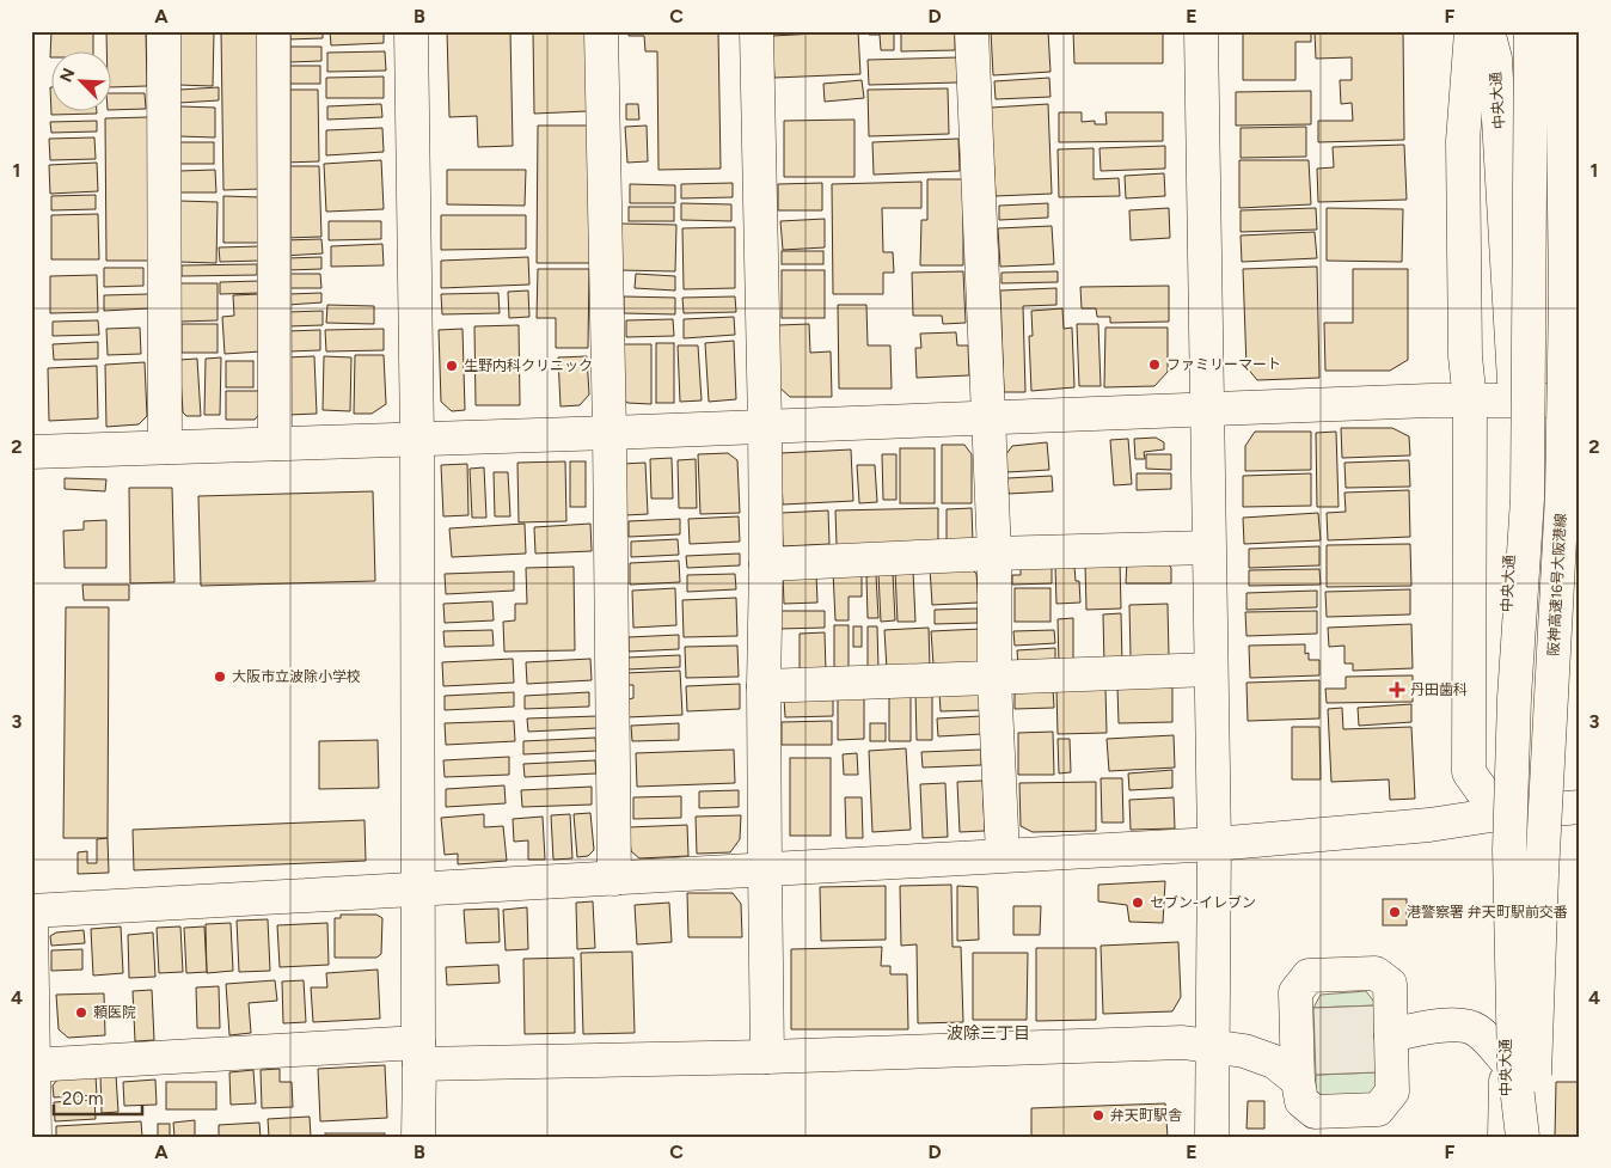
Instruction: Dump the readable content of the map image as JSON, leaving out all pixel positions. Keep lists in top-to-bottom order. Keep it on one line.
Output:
{"streets":{"main road":["中央大通","阪神高速16号大阪港線"]},"districts":["波除三丁目"],"places":{"other":["ファミリーマート","生野内科クリニック","大阪市立波除小学校","セブン-イレブン","港警察署 弁天町駅前交番","頼医院","弁天町駅舎"],"health":["丹田歯科"]},"scale_bar":"20 m","north":"top left","grid":{"columns":["A","B","C","D","E","F"],"rows":["1","2","3","4"]}}
